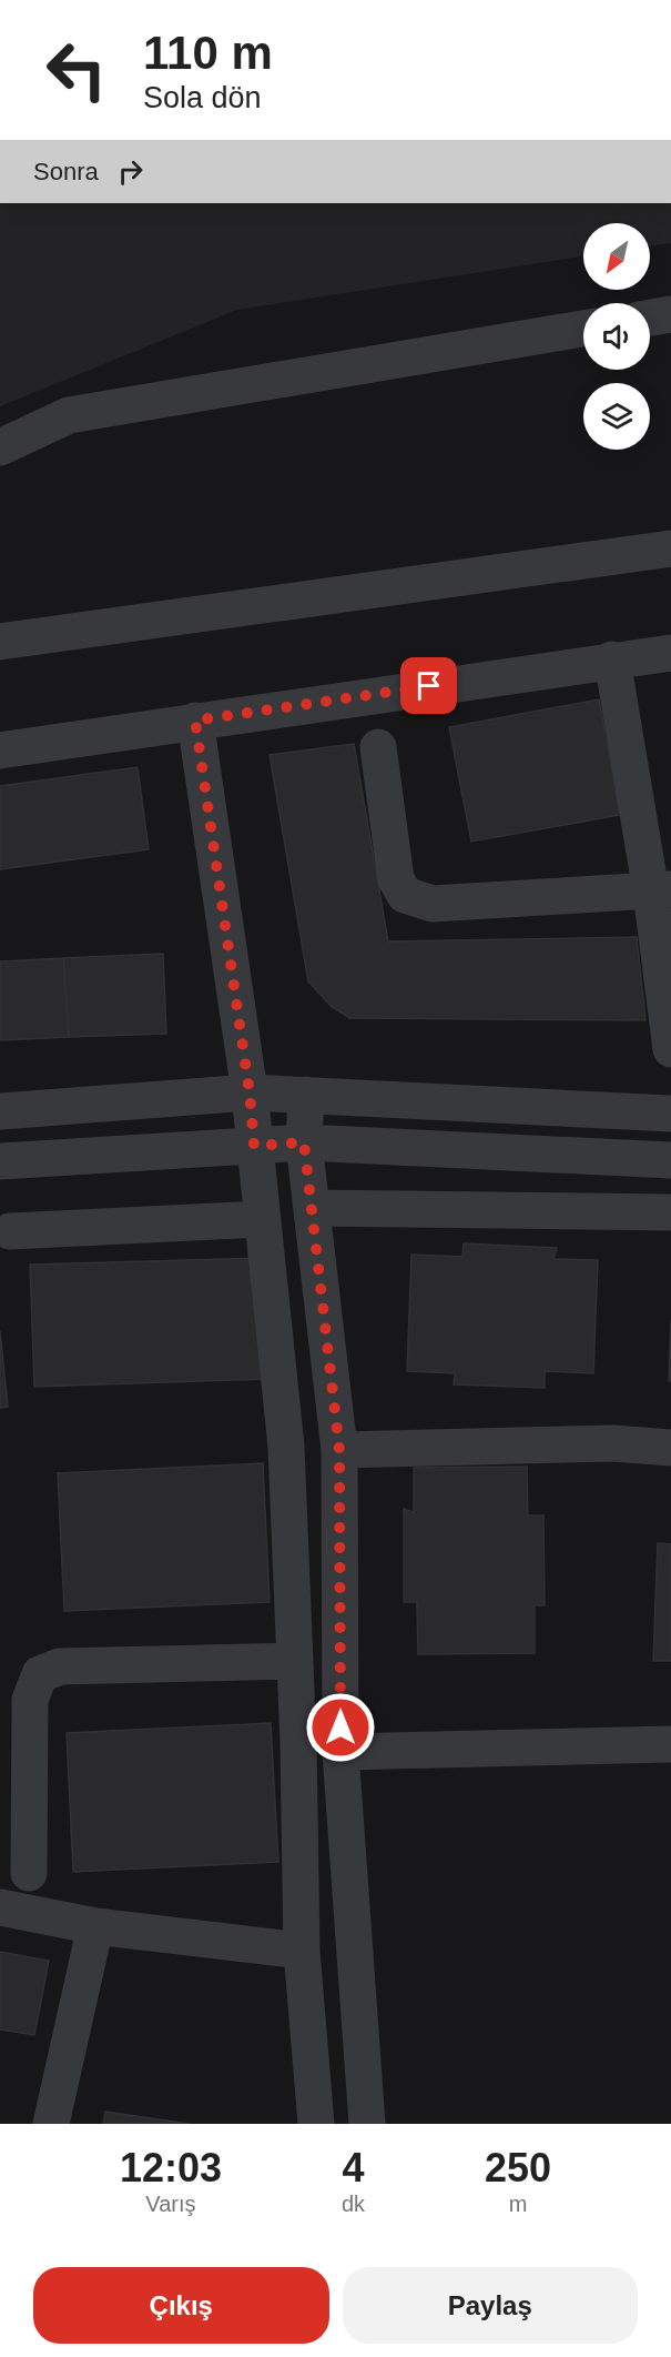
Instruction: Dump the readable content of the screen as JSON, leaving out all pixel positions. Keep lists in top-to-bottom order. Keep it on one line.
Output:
{"north":"bottom left","page":{"turn":["110 m","Sola dön"],"then":"Sonra","eta":["12:03","Varış","4","dk","250","m"],"buttons":["Çıkış","Paylaş"]}}
